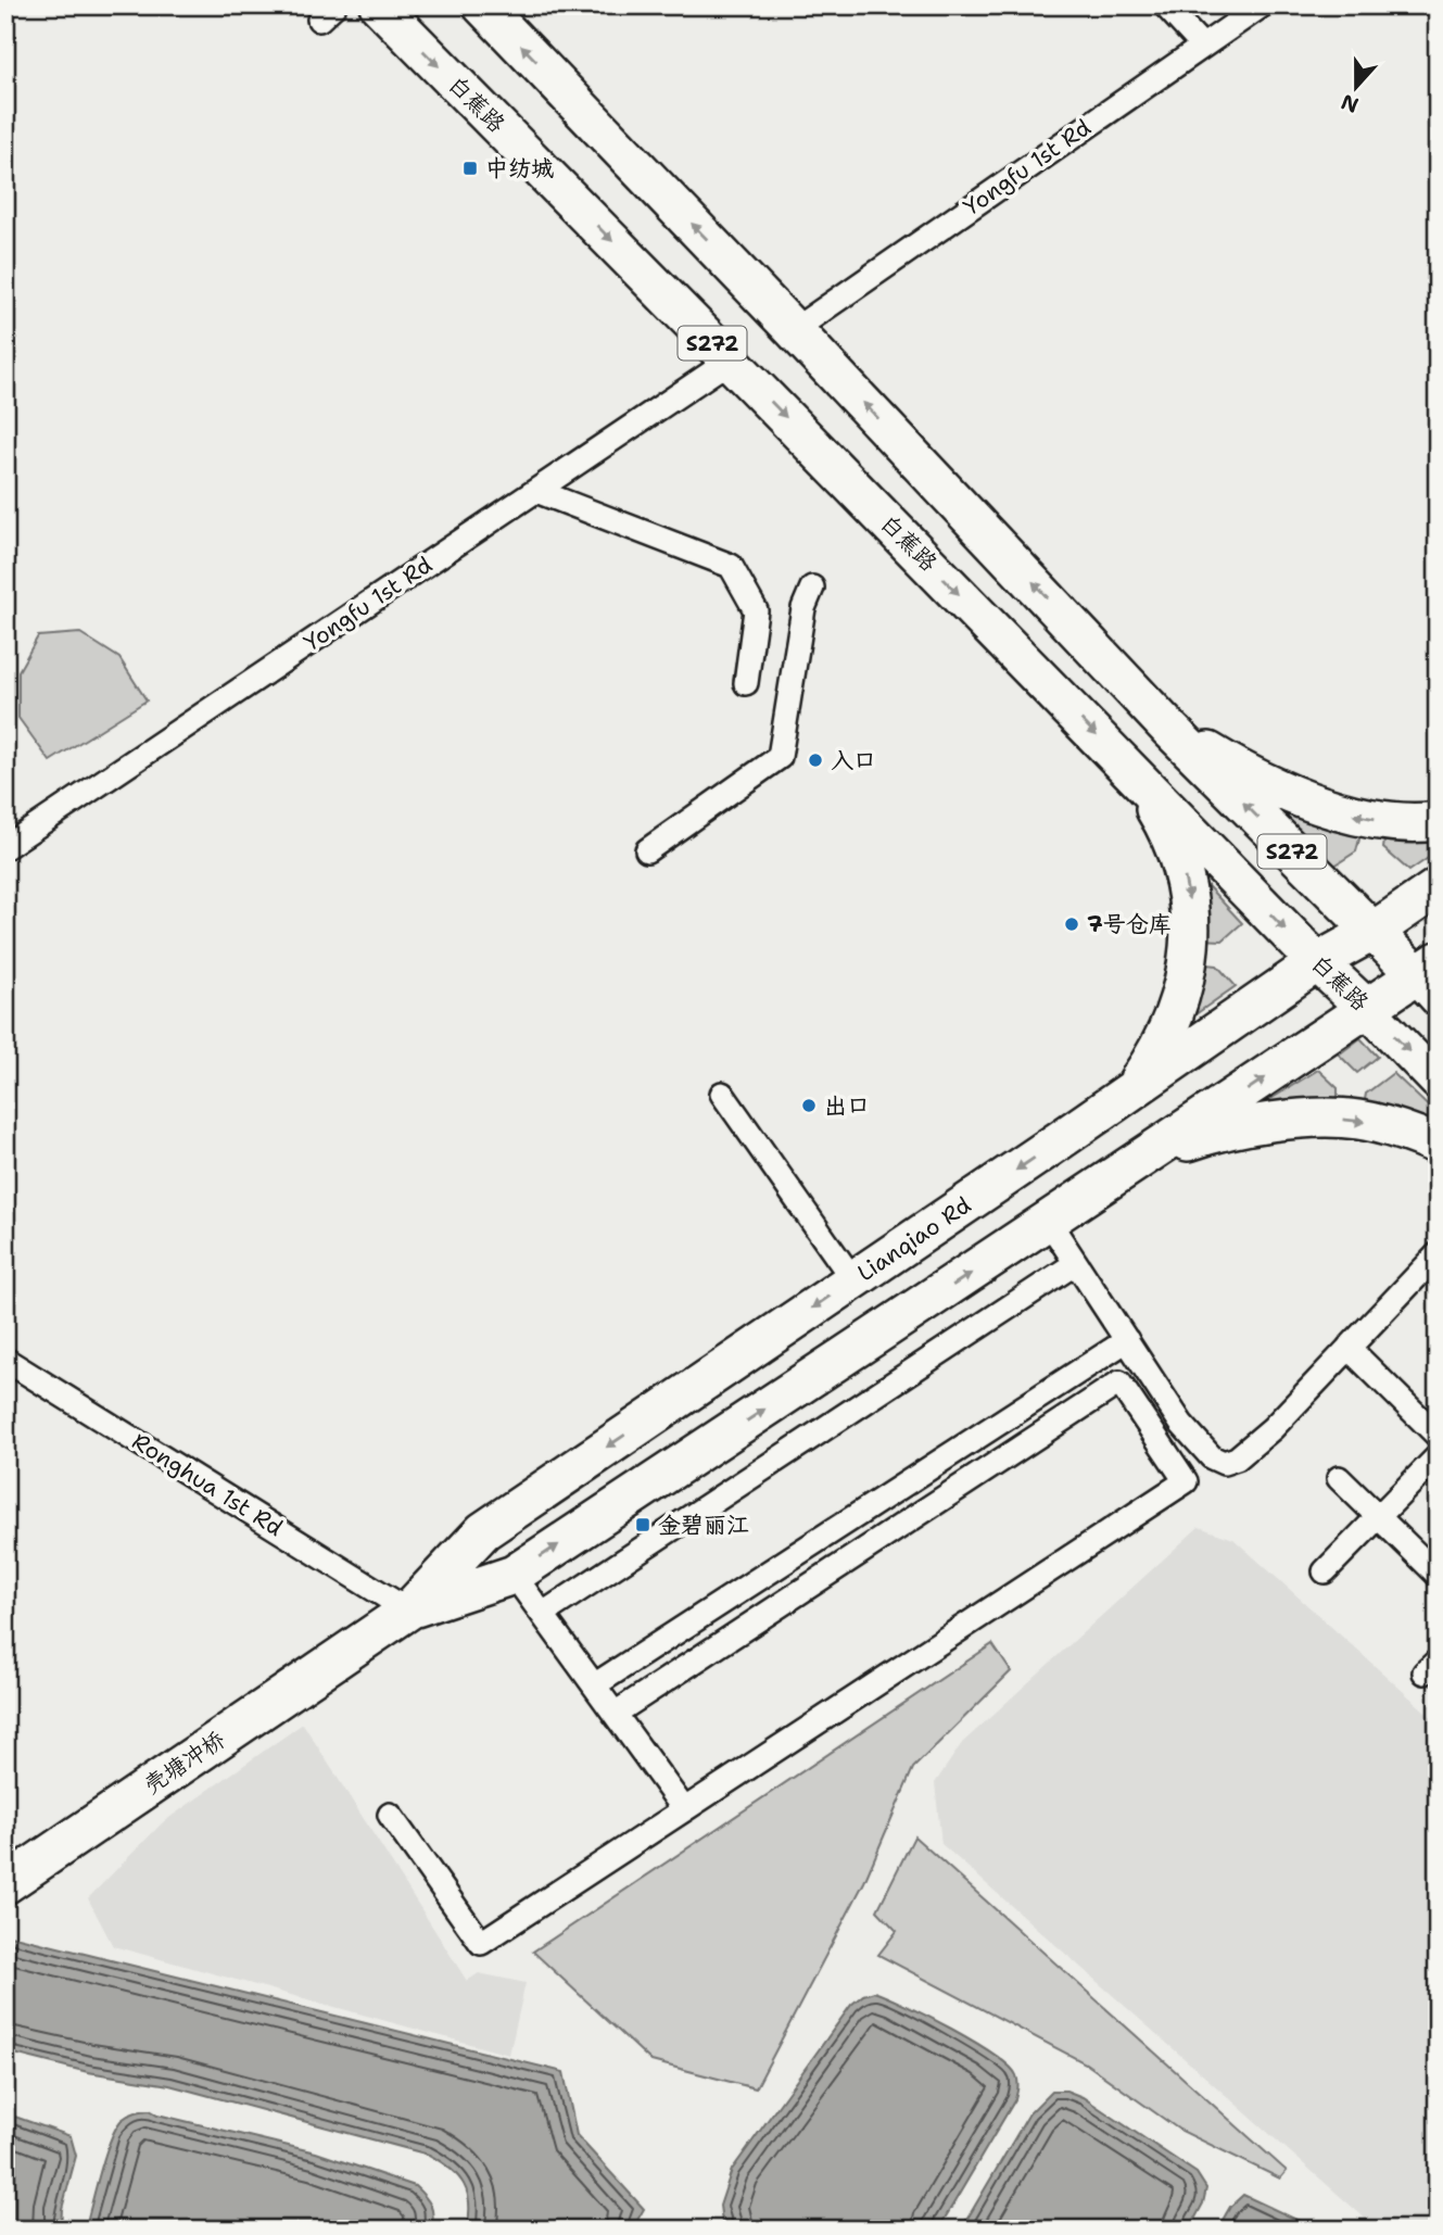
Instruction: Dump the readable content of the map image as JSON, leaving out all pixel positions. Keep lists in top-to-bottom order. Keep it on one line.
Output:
{"streets":{"main road":["白蕉路","S272","Lianqiao Rd","壳塘冲桥"],"street":["Yongfu 1st Rd","Ronghua 1st Rd"]},"crossings":[["白蕉路","Yongfu 1st Rd"],["白蕉路","Lianqiao Rd"],["Yongfu 1st Rd","S272"],["S272","Lianqiao Rd"],["Lianqiao Rd","Ronghua 1st Rd"],["Lianqiao Rd","壳塘冲桥"]],"places":{"transit":["中纺城","金碧丽江"],"other":["入口","7号仓库","出口"]},"north":"bottom"}
